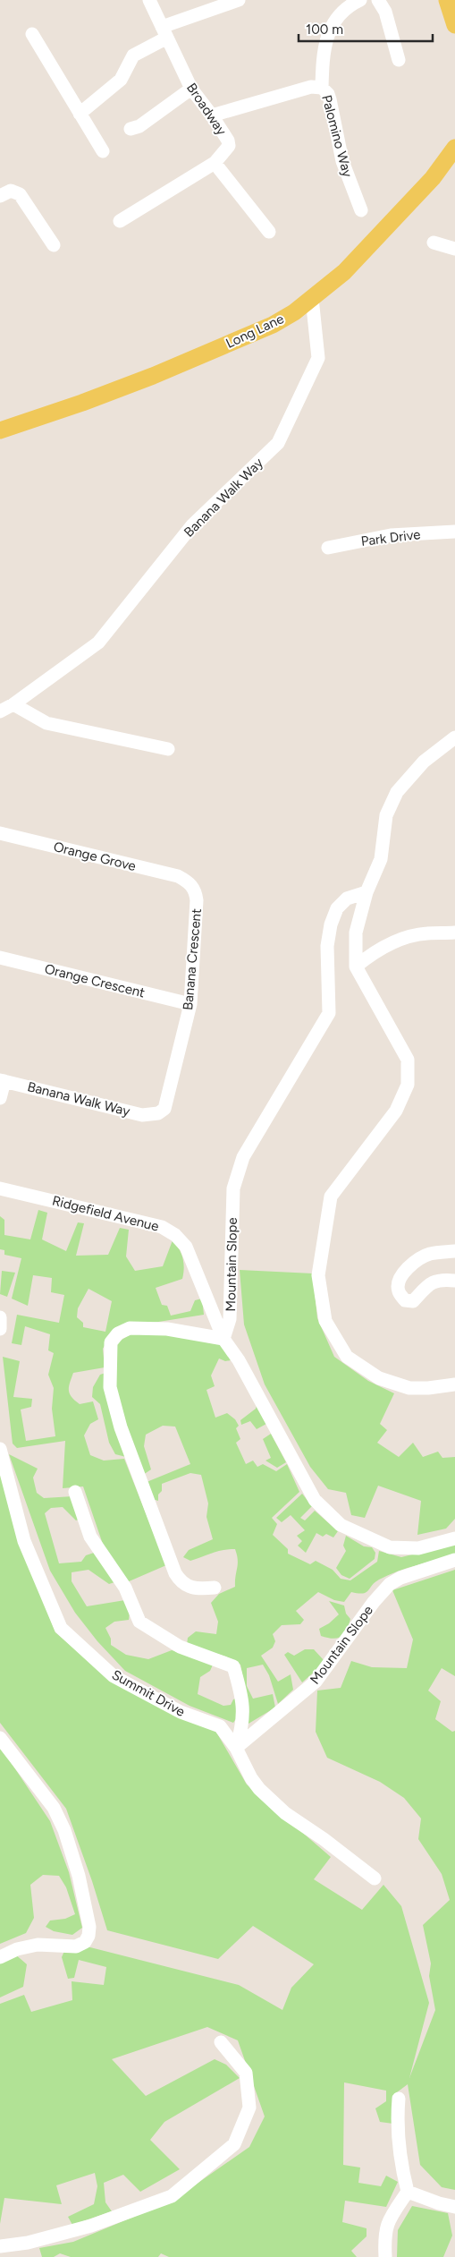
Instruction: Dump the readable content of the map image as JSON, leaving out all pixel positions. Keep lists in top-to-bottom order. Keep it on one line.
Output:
{"streets":{"main road":["Long Lane"],"street":["Broadway","Palomino Way","Banana Walk Way","Park Drive","Orange Grove","Banana Crescent","Orange Crescent","Ridgefield Avenue","Mountain Slope","Summit Drive"]},"crossings":[["Long Lane","Banana Walk Way"],["Banana Walk Way","Banana Crescent"],["Orange Grove","Banana Crescent"],["Banana Crescent","Orange Crescent"],["Ridgefield Avenue","Mountain Slope"],["Mountain Slope","Summit Drive"]],"scale_bar":"100 m"}
